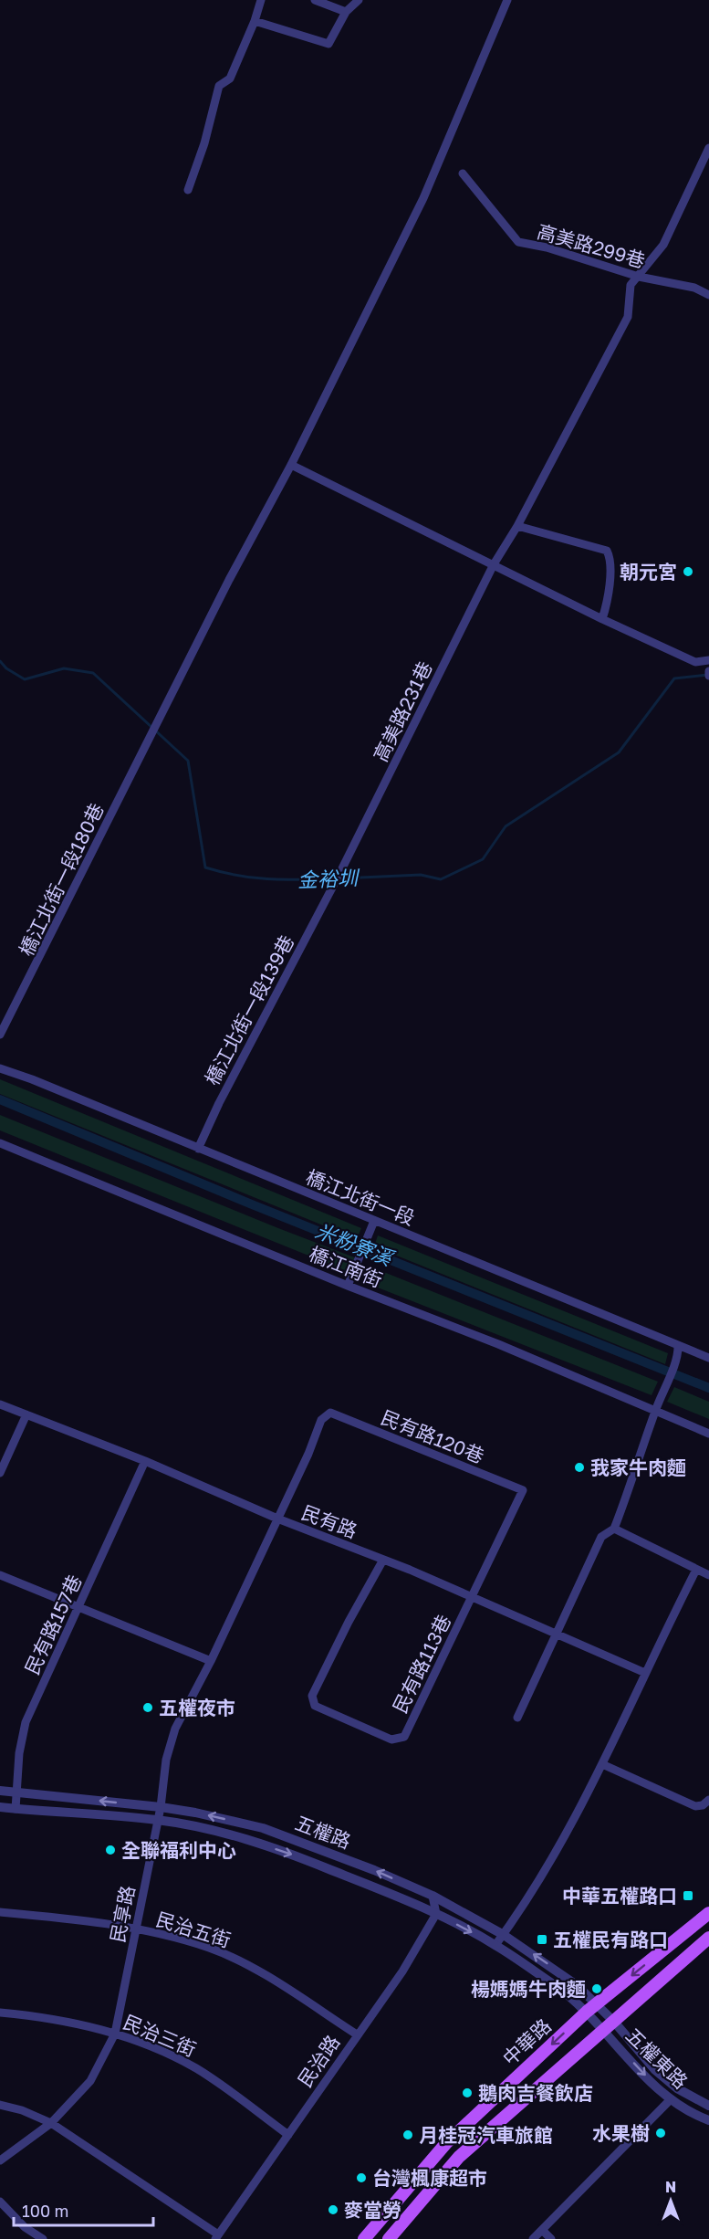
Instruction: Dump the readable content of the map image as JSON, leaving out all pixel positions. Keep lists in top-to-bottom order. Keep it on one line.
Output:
{"streets":{"main road":["中華路"],"street":["高美路299巷","高美路231巷","橋江北街一段180巷","橋江北街一段139巷","橋江北街一段","橋江南街","民有路120巷","民有路","民有路157巷","民有路113巷","五權路","民享路","民治五街","民治三街","五權東路","民治路"]},"crossings":[["高美路299巷","高美路231巷"],["高美路231巷","橋江北街一段139巷"],["橋江北街一段139巷","橋江北街一段"],["民有路120巷","民有路"],["民有路120巷","民有路113巷"],["民有路120巷","民享路"],["民有路","民有路157巷"],["民有路","民有路113巷"],["民有路","民享路"],["民有路157巷","五權路"],["五權路","民享路"],["五權路","中華路"],["五權路","五權東路"],["五權路","民治路"],["民享路","民治五街"],["民享路","民治三街"],["民治五街","民治路"],["民治三街","民治路"],["中華路","五權東路"]],"water":["金裕圳","米粉寮溪"],"places":{"other":["朝元宮","我家牛肉麵","五權夜市","全聯福利中心","楊媽媽牛肉麵","鵝肉吉餐飲店","水果樹","月桂冠汽車旅館","台灣楓康超市","麥當勞"],"transit":["中華五權路口","五權民有路口"]},"scale_bar":"100 m","north":"top"}
